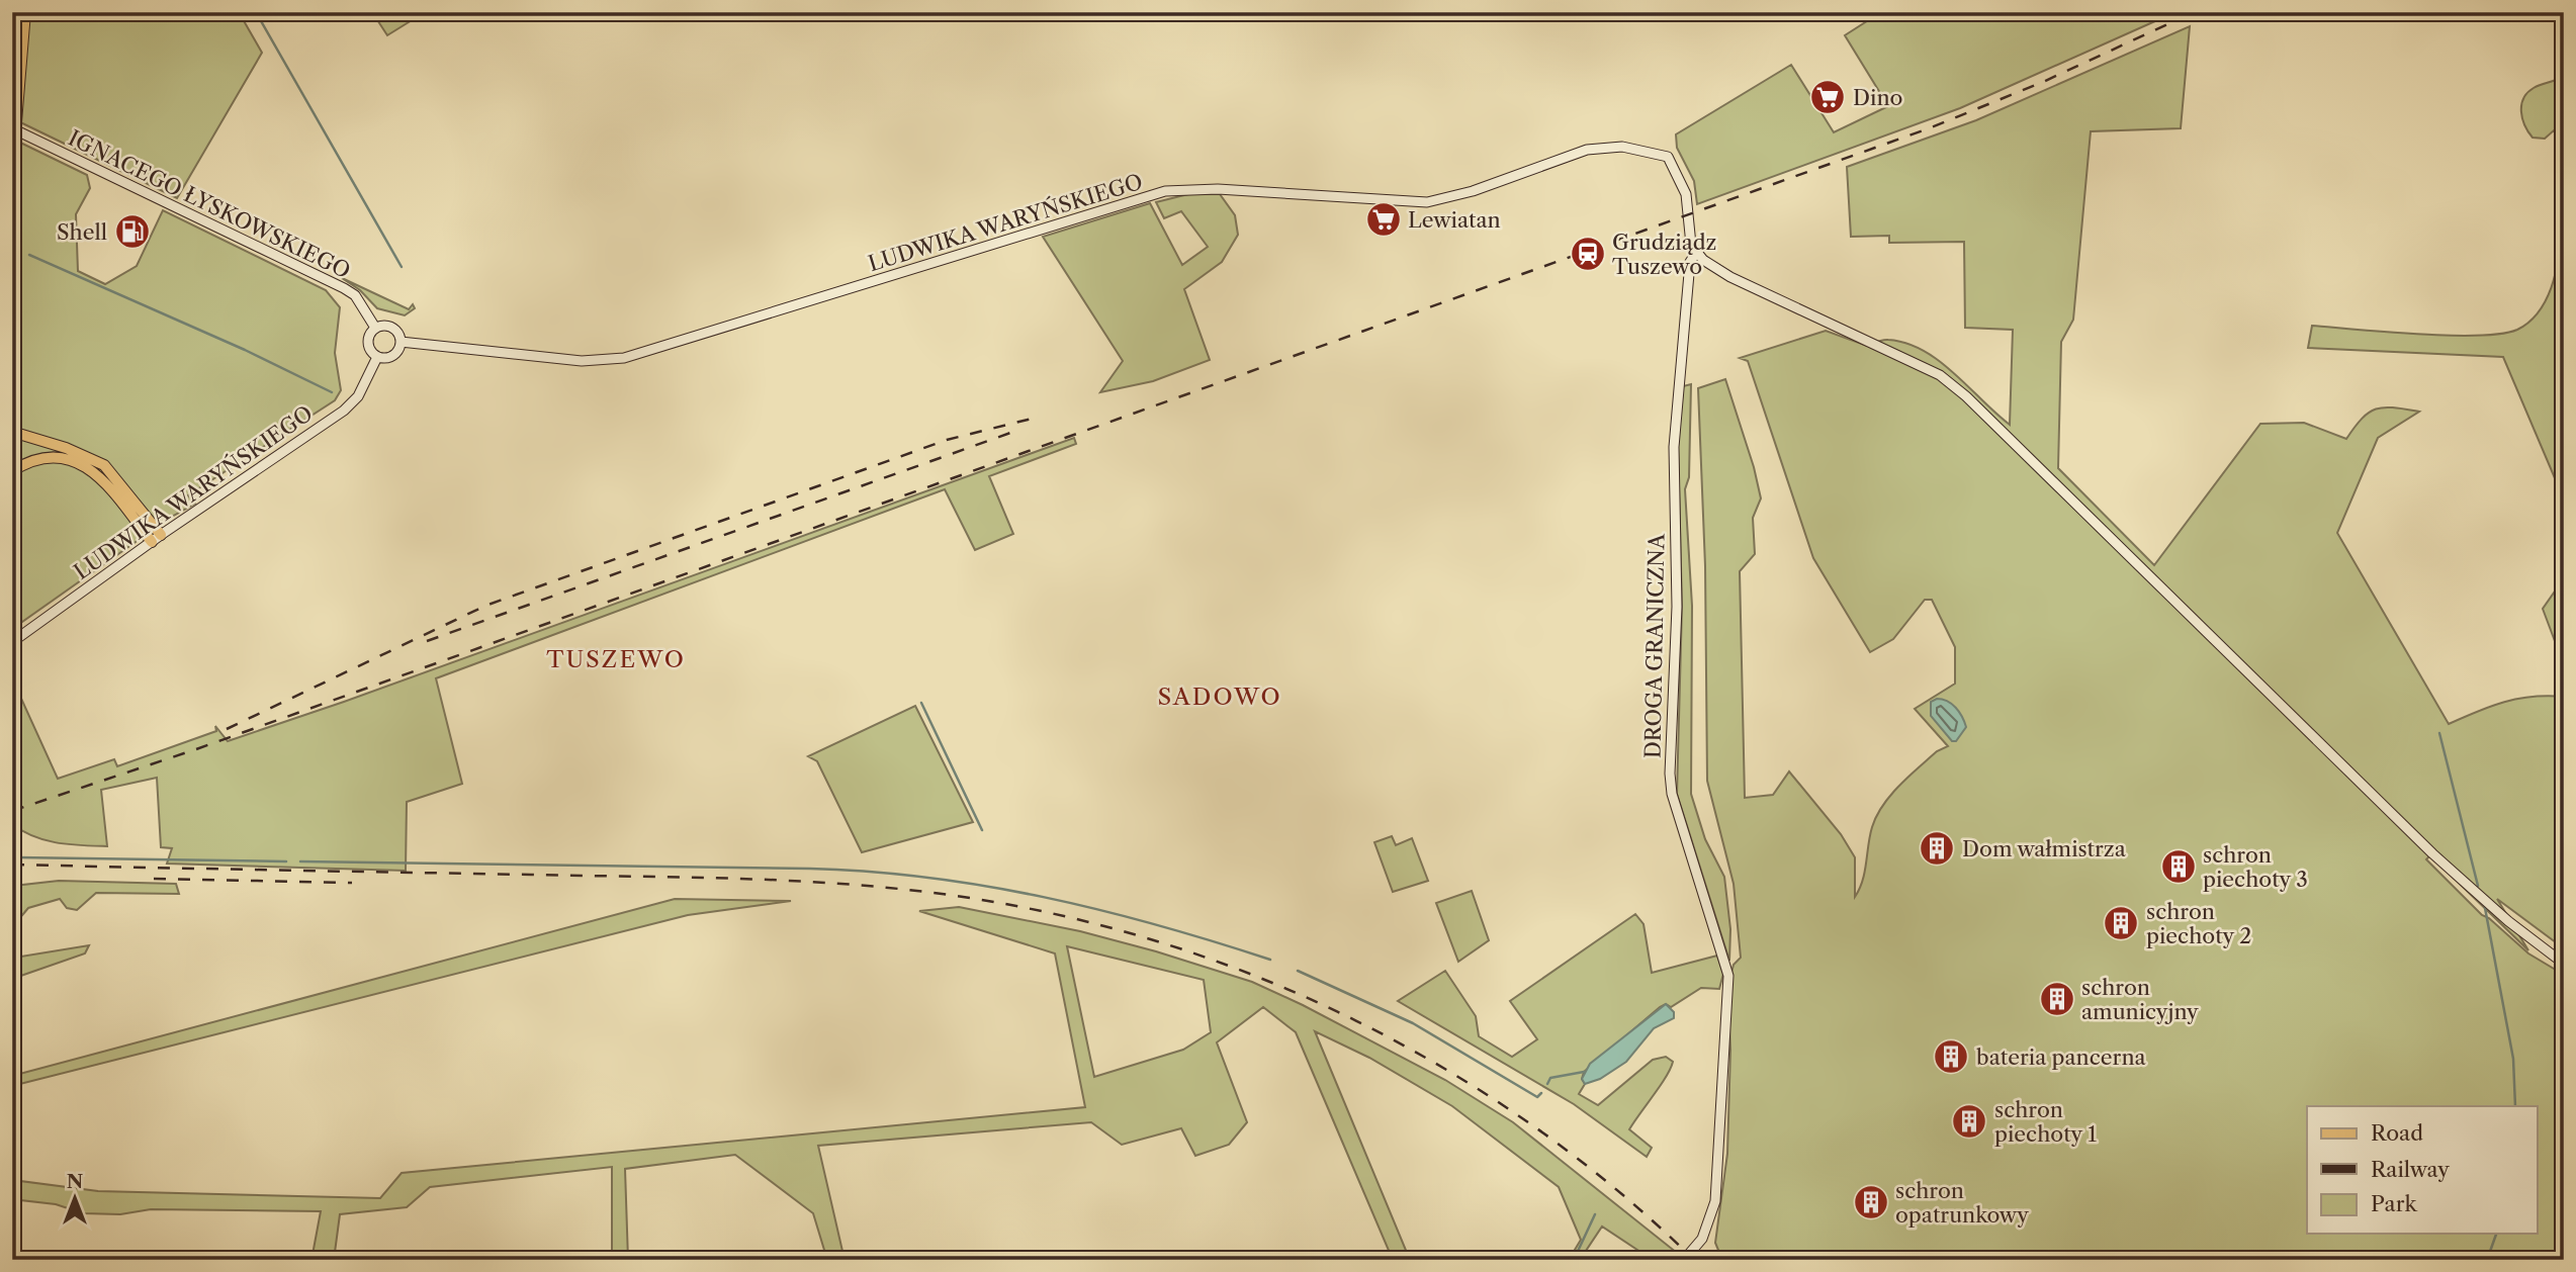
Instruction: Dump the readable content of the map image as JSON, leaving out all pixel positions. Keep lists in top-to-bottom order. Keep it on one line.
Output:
{"streets":{"street":["IGNACEGO ŁYSKOWSKIEGO","LUDWIKA WARYŃSKIEGO","DROGA GRANICZNA"]},"crossings":[["IGNACEGO ŁYSKOWSKIEGO","LUDWIKA WARYŃSKIEGO"],["LUDWIKA WARYŃSKIEGO","DROGA GRANICZNA"]],"districts":["TUSZEWO","SADOWO"],"places":{"supermarket":["Dino","Lewiatan"],"fuel station":["Shell"],"station":["Grudziądz Tuszewo"],"building":["Dom wałmistrza","schron piechoty 3","schron piechoty 2","schron amunicyjny","bateria pancerna","schron piechoty 1","schron opatrunkowy"]},"legend":["Road","Railway","Park"],"north":"top"}
